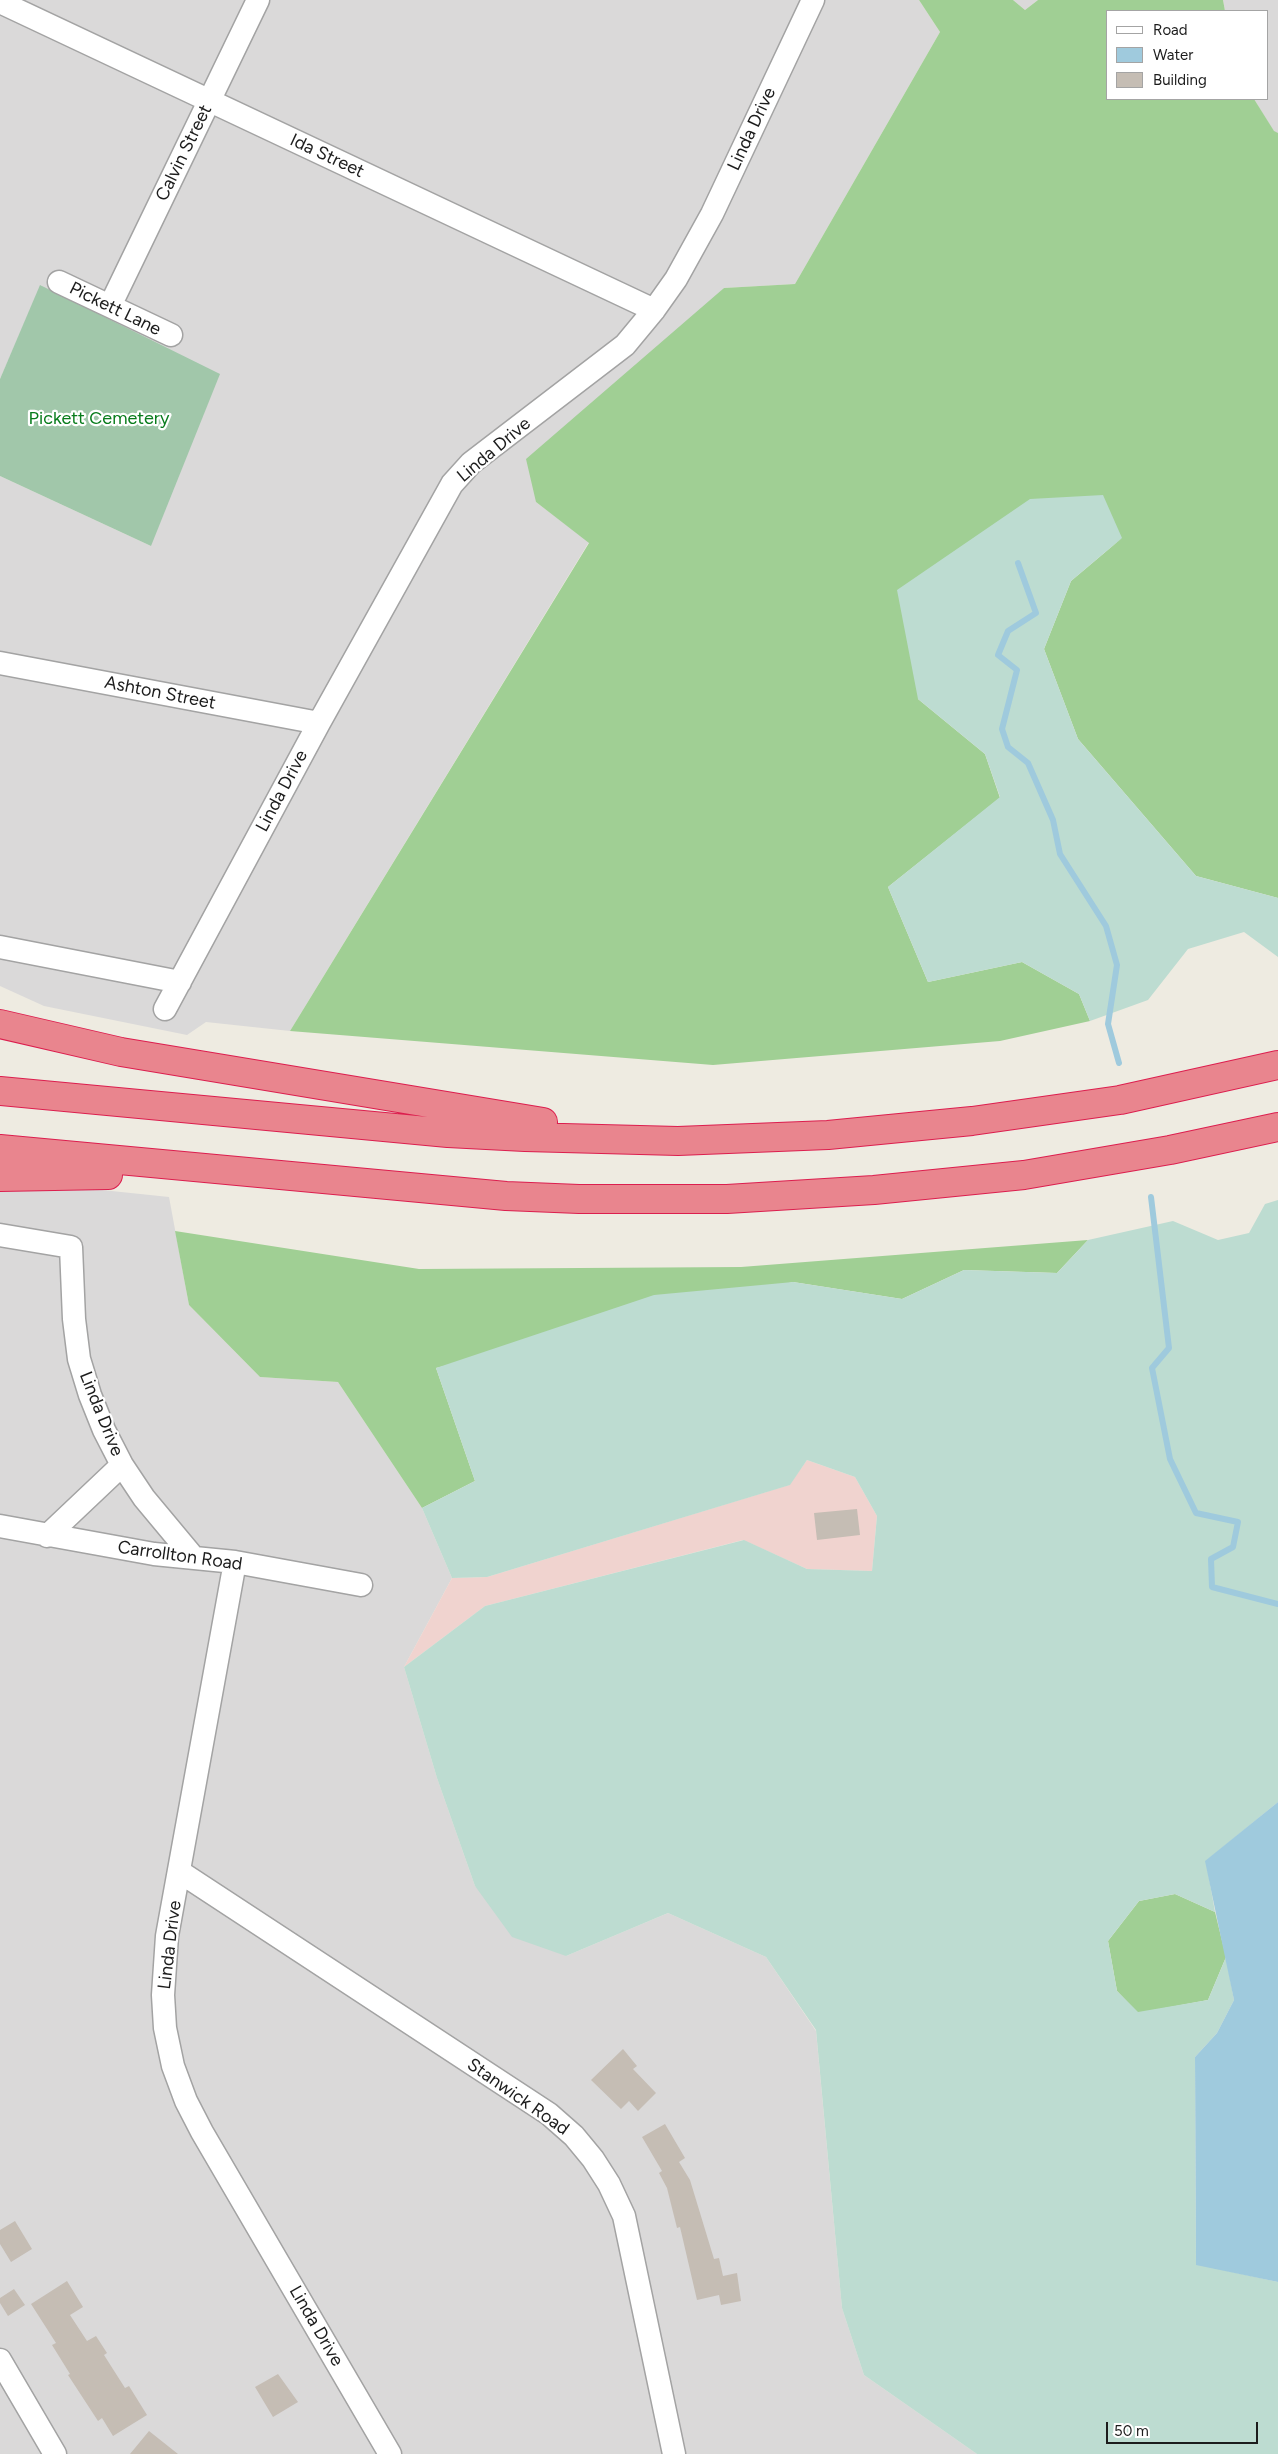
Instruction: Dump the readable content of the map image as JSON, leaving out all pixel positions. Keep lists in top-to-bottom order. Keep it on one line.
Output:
{"streets":{"street":["Linda Drive","Calvin Street","Ida Street","Pickett Lane","Ashton Street","Carrollton Road","Stanwick Road"]},"crossings":[["Linda Drive","Ida Street"],["Linda Drive","Ashton Street"],["Linda Drive","Carrollton Road"],["Linda Drive","Stanwick Road"],["Calvin Street","Ida Street"],["Calvin Street","Pickett Lane"]],"parks":["Pickett Cemetery"],"legend":["Road","Water","Building"],"scale_bar":"50 m"}
